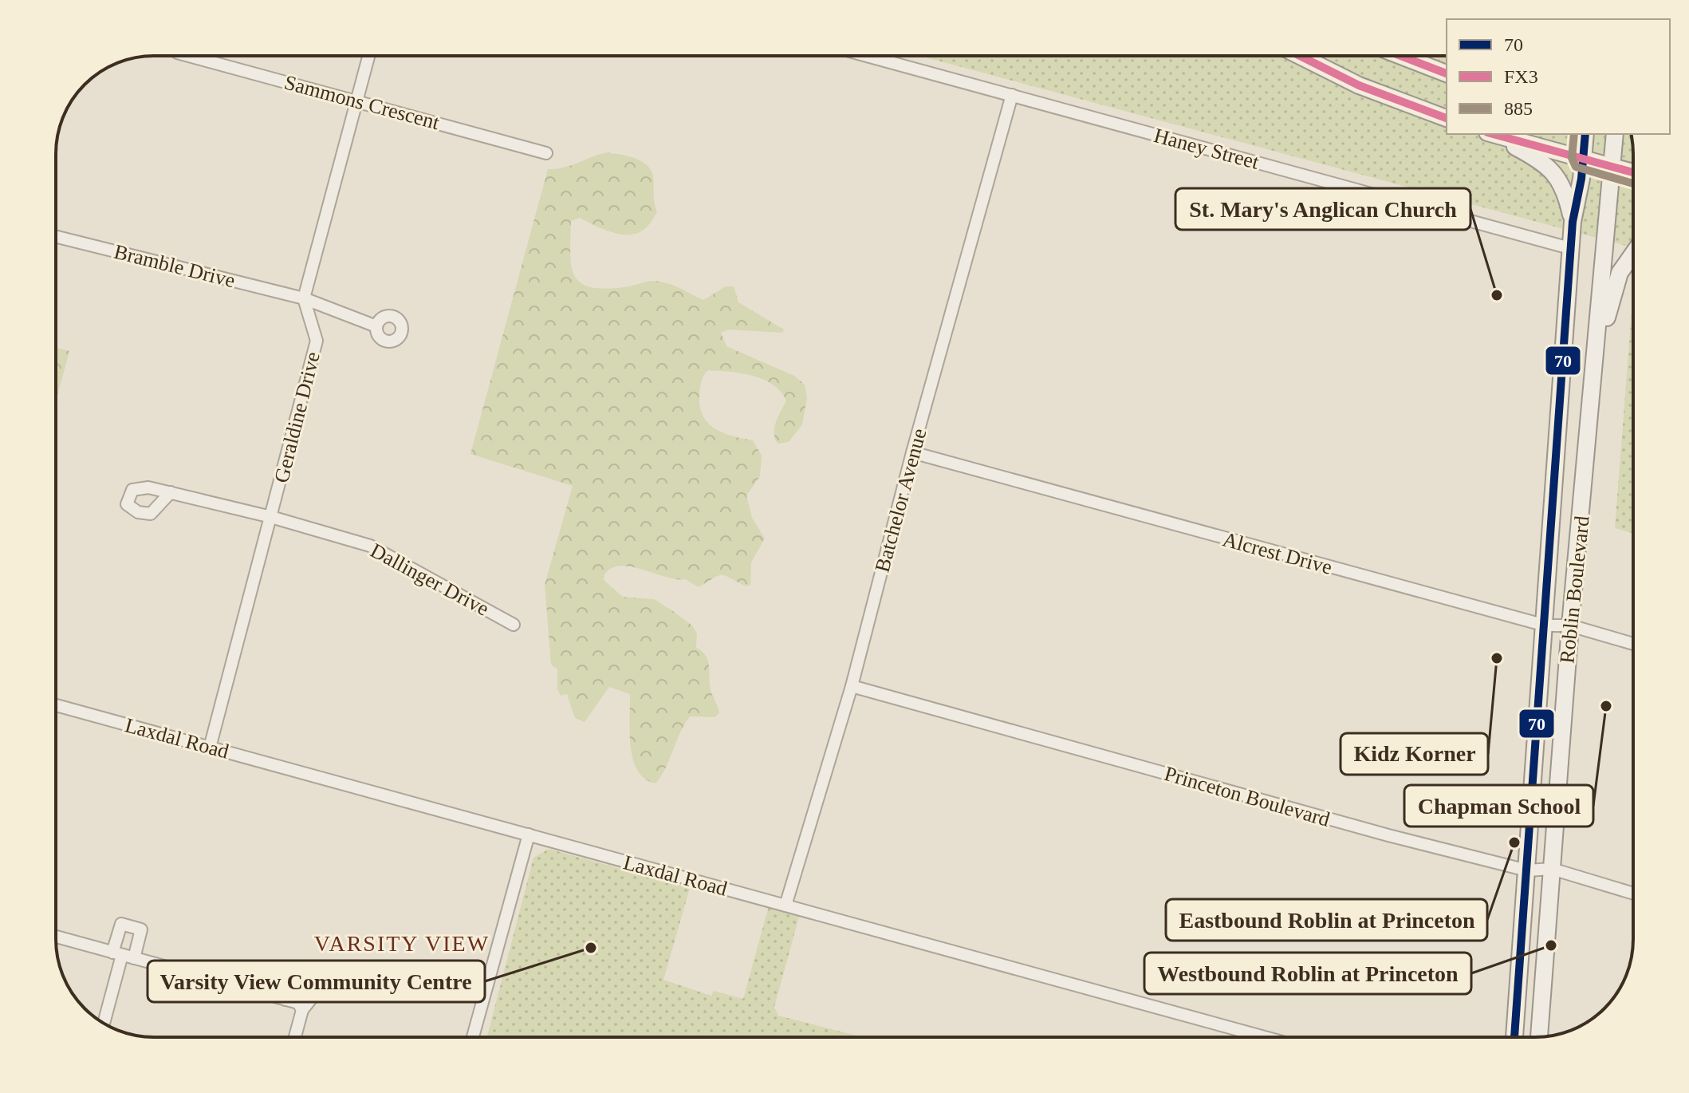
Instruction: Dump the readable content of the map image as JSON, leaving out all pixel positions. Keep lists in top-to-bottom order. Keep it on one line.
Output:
{"streets":{"main road":["Roblin Boulevard"],"street":["Sammons Crescent","Haney Street","Bramble Drive","Geraldine Drive","Batchelor Avenue","Alcrest Drive","Dallinger Drive","Laxdal Road","Princeton Boulevard"]},"crossings":[["Haney Street","Batchelor Avenue"],["Haney Street","Roblin Boulevard"],["Bramble Drive","Geraldine Drive"],["Geraldine Drive","Dallinger Drive"],["Geraldine Drive","Laxdal Road"],["Batchelor Avenue","Alcrest Drive"],["Batchelor Avenue","Laxdal Road"],["Batchelor Avenue","Princeton Boulevard"],["Alcrest Drive","Roblin Boulevard"],["Roblin Boulevard","Princeton Boulevard"]],"districts":["VARSITY VIEW"],"places":["St. Mary's Anglican Church","Kidz Korner","Chapman School","Eastbound Roblin at Princeton","Westbound Roblin at Princeton","Varsity View Community Centre"],"lines":["transit line FX3","transit line 70","transit line 885"],"legend":["70","FX3","885"]}
